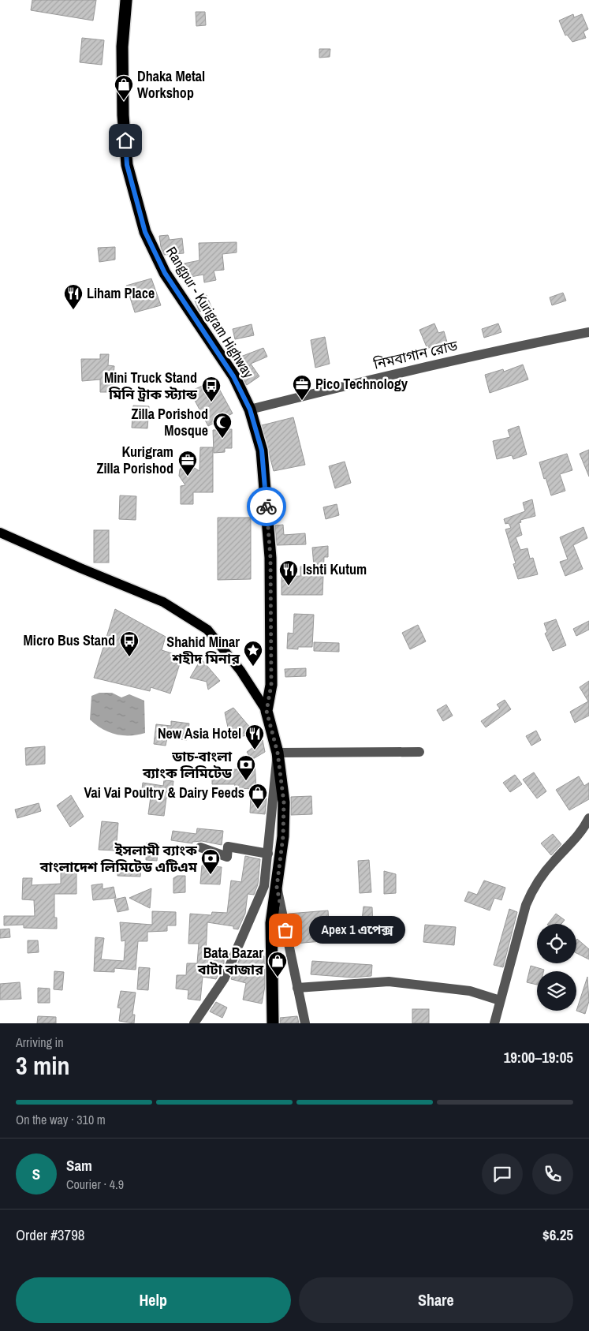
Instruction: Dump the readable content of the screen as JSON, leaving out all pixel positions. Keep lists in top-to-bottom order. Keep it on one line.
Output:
{"streets":{"highway":["Rangpur - Kurigram Highway"],"street":["নিমবাগান রোড"]},"crossings":[["Rangpur - Kurigram Highway","নিমবাগান রোড"]],"places":{"shop":["Dhaka Metal Workshop","Vai Vai Poultry & Dairy Feeds","Bata Bazar বাটা বাজার"],"restaurant":["Liham Place","Ishti Kutum","New Asia Hotel"],"office":["Pico Technology","Kurigram Zilla Porishod"],"bus stop":["Mini Truck Stand মিনি ট্রাক স্ট্যান্ড","Micro Bus Stand"],"mosque":["Zilla Porishod Mosque"],"place":["Shahid Minar শহীদ মিনার"],"bank":["ডাচ-বাংলা ব্যাংক লিমিটেড","ইসলামী ব্যাংক বাংলাদেশ লিমিটেড এটিএম"],"other":["Apex 1 এপেক্স"]},"page":{"bubble":"Apex 1 এপেক্স","heading":["3 min","Arriving in","19:00–19:05"],"panel":["Sam","Courier · 4.9","Order #3798","$6.25"],"bar":"On the way · 310 m","round":"S","buttons":["Help","Share"]}}
